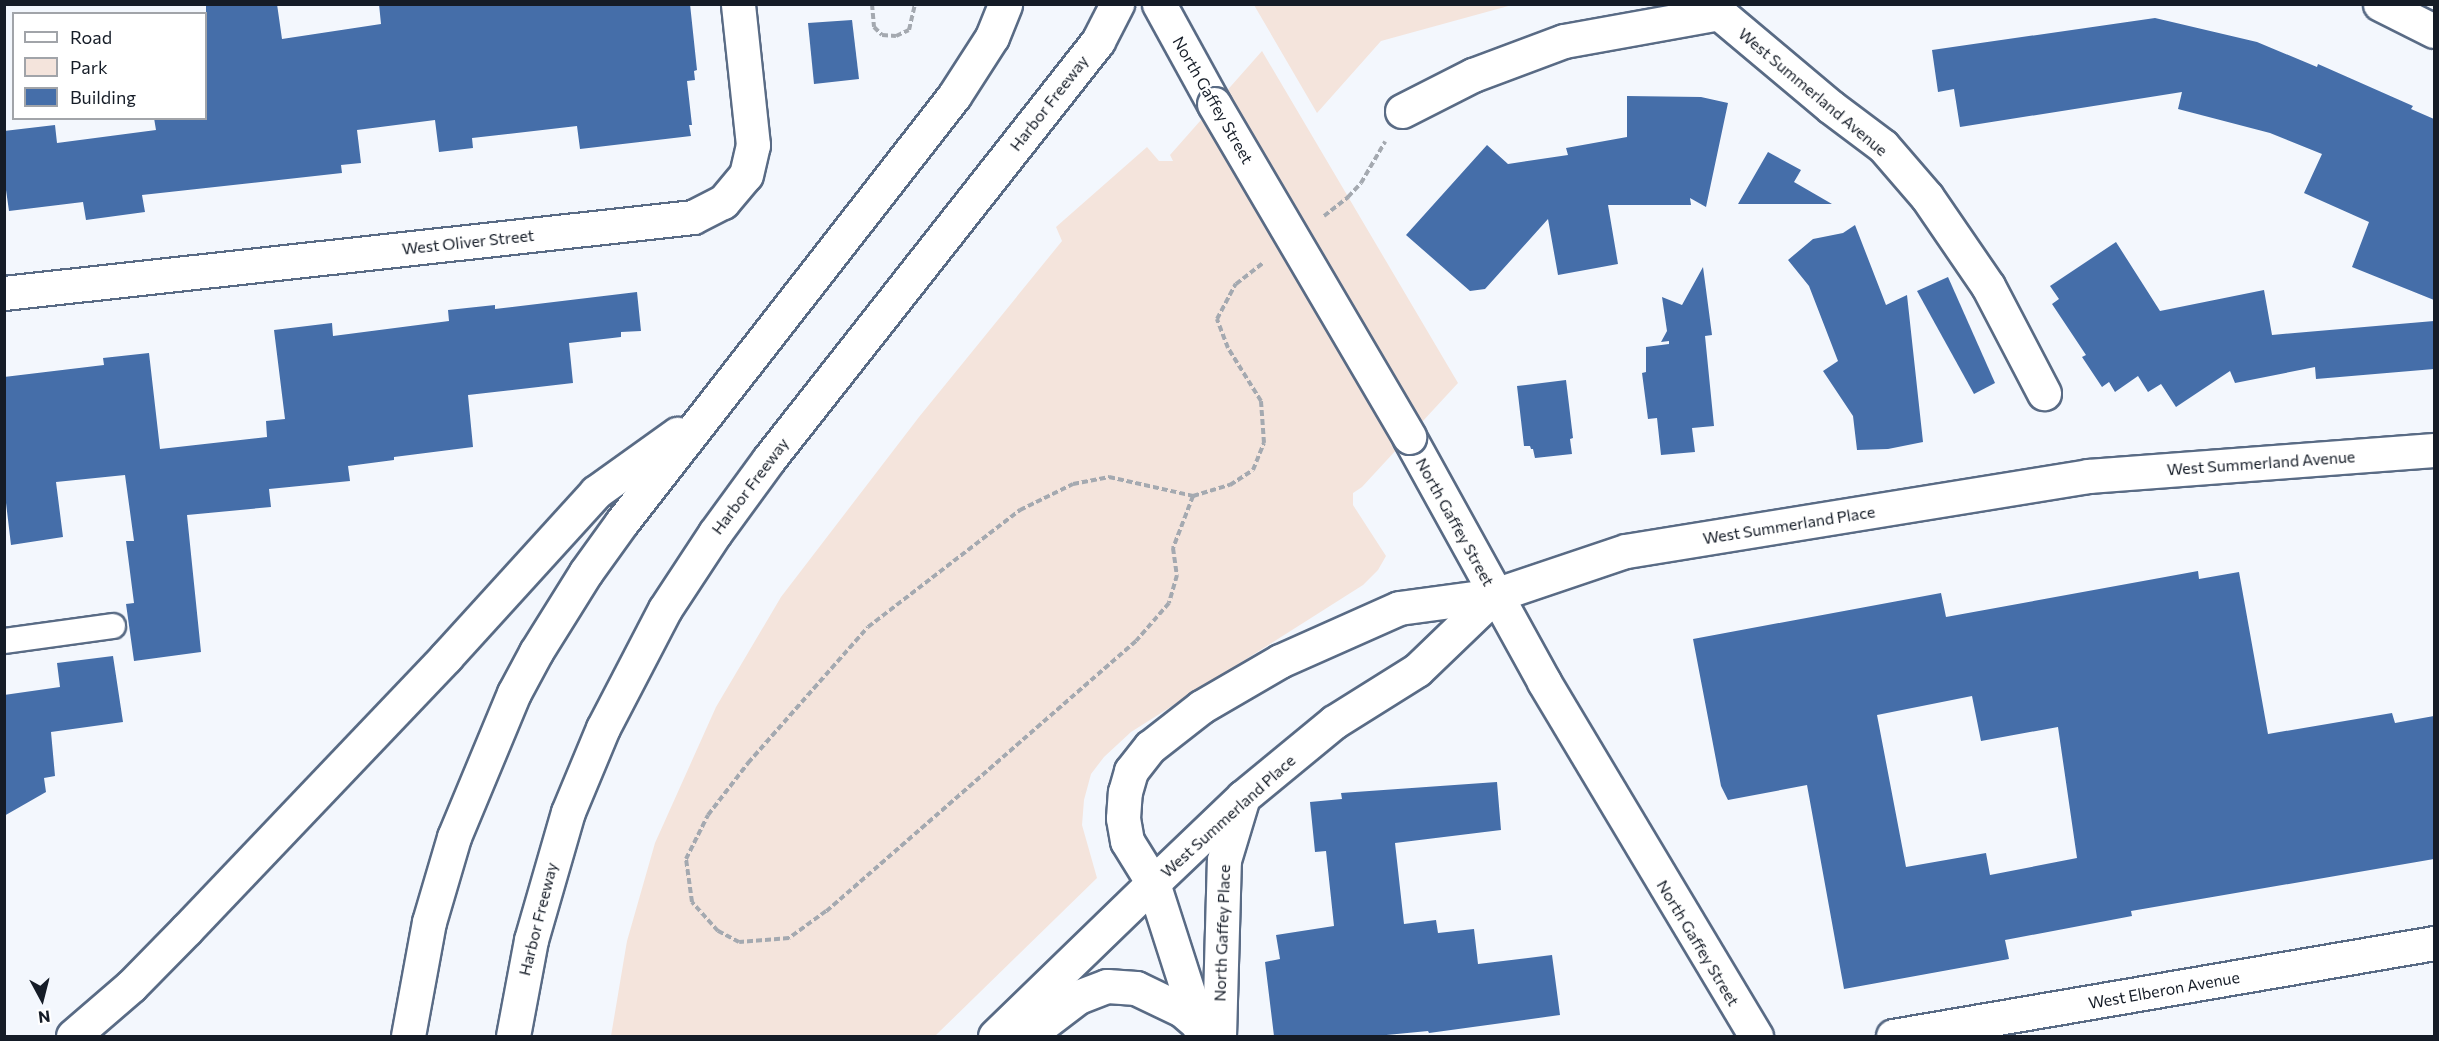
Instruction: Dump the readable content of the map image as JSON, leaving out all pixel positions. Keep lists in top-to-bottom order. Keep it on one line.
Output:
{"streets":{"main road":["West Summerland Avenue","North Gaffey Street","Harbor Freeway","West Oliver Street","West Summerland Place","North Gaffey Place","West Elberon Avenue"]},"crossings":[["West Summerland Avenue","West Summerland Place"],["North Gaffey Street","West Summerland Place"],["West Summerland Place","North Gaffey Place"]],"legend":["Road","Park","Building"],"north":"bottom"}
